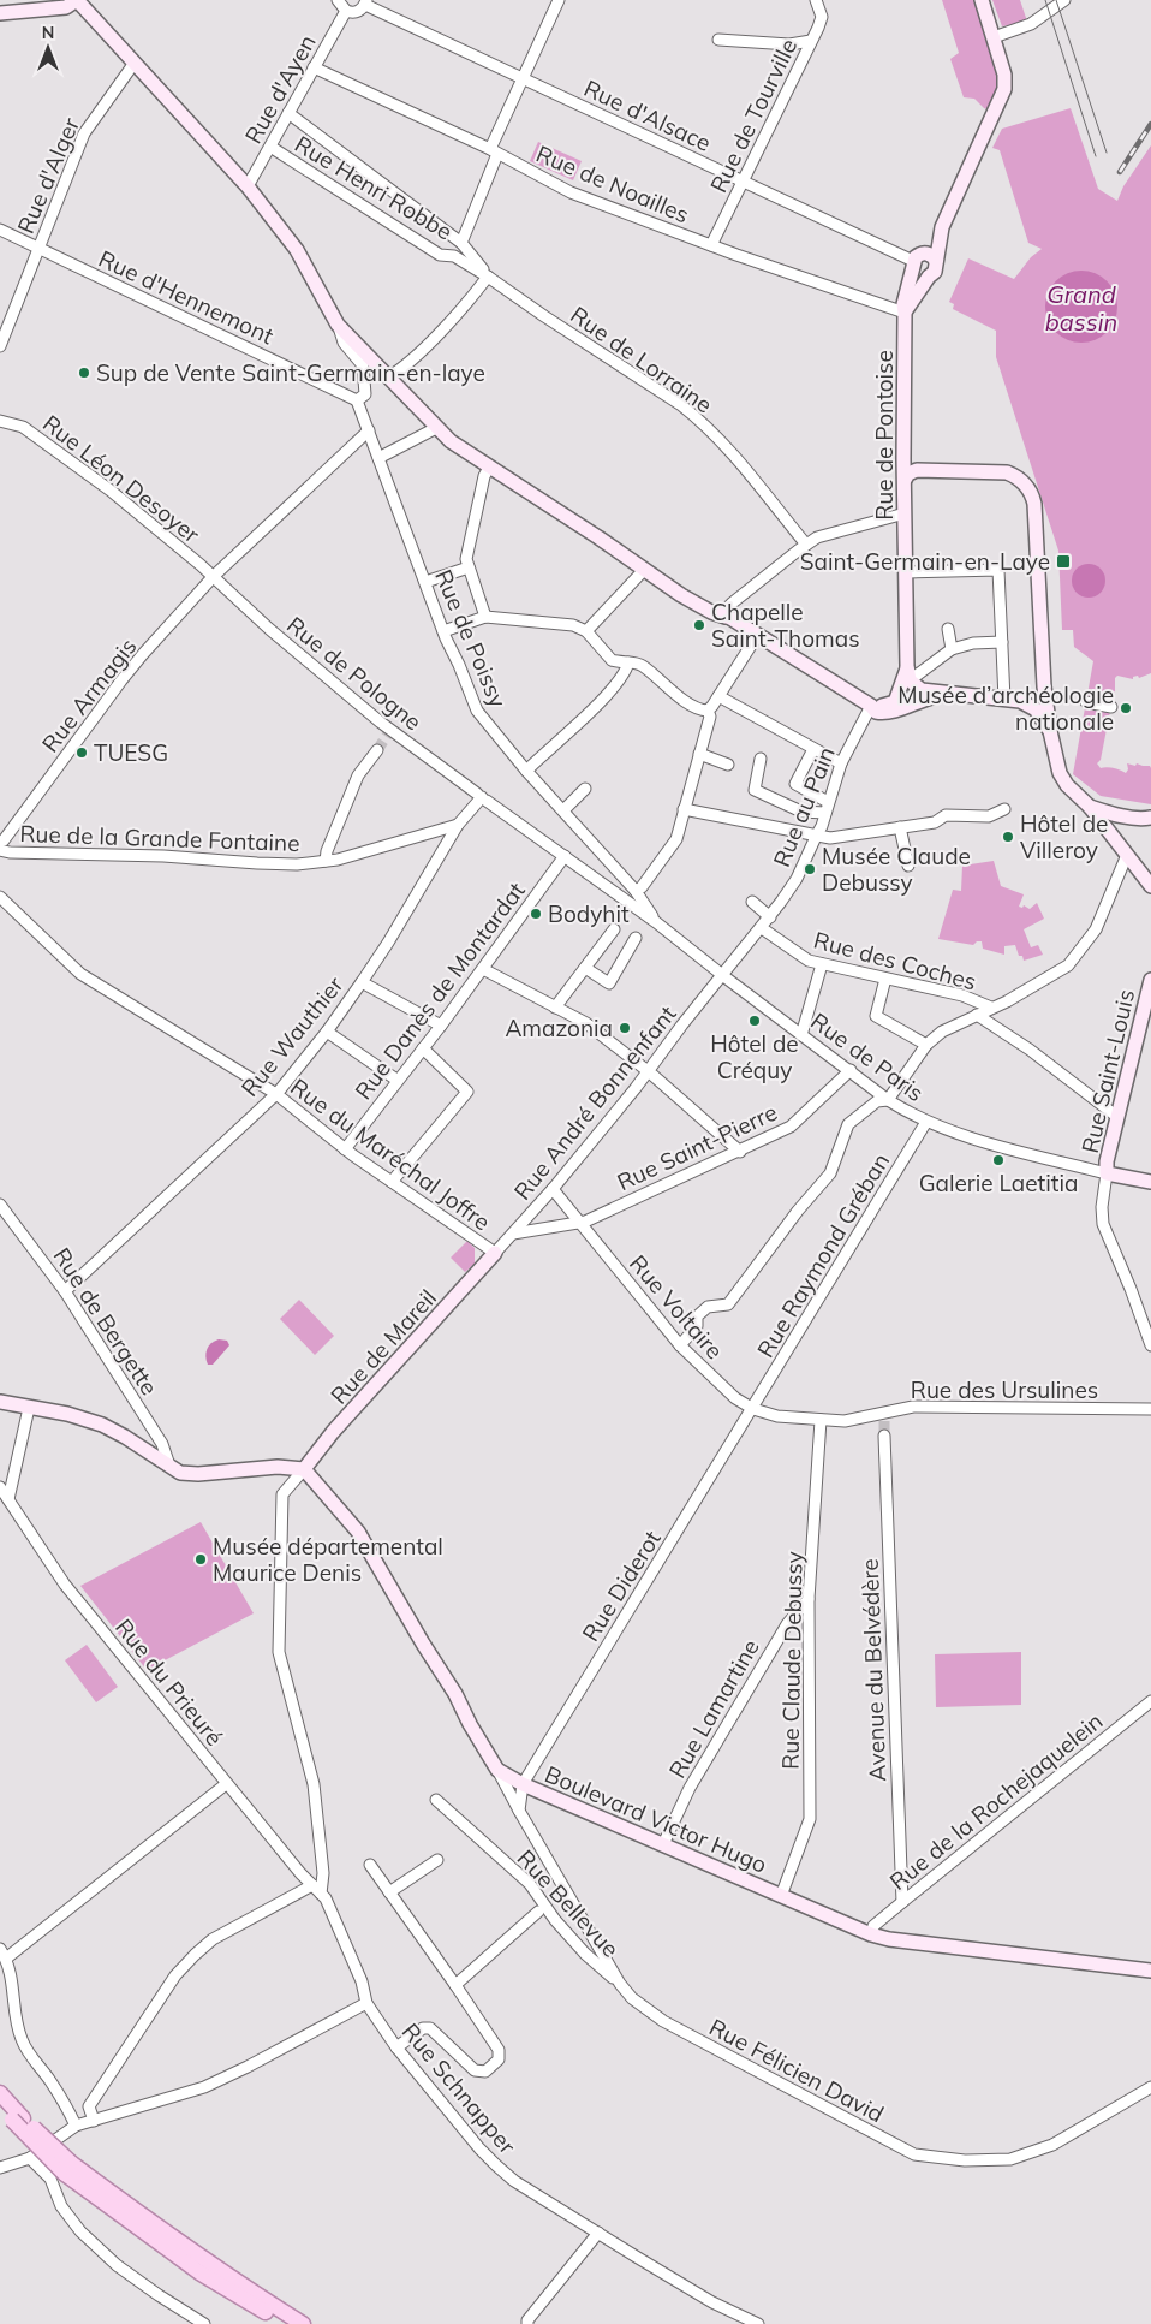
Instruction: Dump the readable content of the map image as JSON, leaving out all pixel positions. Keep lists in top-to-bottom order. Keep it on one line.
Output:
{"streets":{"main road":["Rue de Pontoise","Rue Saint-Louis","Rue de Mareil","Boulevard Victor Hugo"],"street":["Rue d'Ayen","Rue d'Alsace","Rue de Tourville","Rue d'Alger","Rue de Noailles","Rue Henri Robbe","Rue d'Hennemont","Rue de Lorraine","Rue Léon Desoyer","Rue de Poissy","Rue de Pologne","Rue Armagis","Rue au Pain","Rue de la Grande Fontaine","Rue des Coches","Rue Danès de Montardat","Rue Wauthier","Rue de Paris","Rue André Bonnenfant","Rue Saint-Pierre","Rue du Maréchal Joffre","Rue Raymond Gréban","Rue Voltaire","Rue de Bergette","Rue des Ursulines","Rue Diderot","Rue Claude Debussy","Avenue du Belvédère","Rue du Prieuré","Rue Lamartine","Rue de la Rochejaquelein","Rue Bellevue","Rue Félicien David","Rue Schnapper"]},"crossings":[["Rue d'Ayen","Rue de Noailles"],["Rue d'Ayen","Rue Henri Robbe"],["Rue d'Alsace","Rue de Tourville"],["Rue d'Alsace","Rue de Pontoise"],["Rue de Tourville","Rue de Noailles"],["Rue d'Alger","Rue d'Hennemont"],["Rue de Noailles","Rue de Pontoise"],["Rue Henri Robbe","Rue de Lorraine"],["Rue d'Hennemont","Rue de Poissy"],["Rue de Pontoise","Rue au Pain"],["Rue Léon Desoyer","Rue de Pologne"],["Rue Léon Desoyer","Rue Armagis"],["Rue de Poissy","Rue de Pologne"],["Rue de Poissy","Rue Armagis"],["Rue de Poissy","Rue de Paris"],["Rue de Pologne","Rue Armagis"],["Rue de Pologne","Rue Danès de Montardat"],["Rue de Pologne","Rue Wauthier"],["Rue de Pologne","Rue de Paris"],["Rue au Pain","Rue des Coches"],["Rue au Pain","Rue de Paris"],["Rue au Pain","Rue André Bonnenfant"],["Rue de la Grande Fontaine","Rue Wauthier"],["Rue Danès de Montardat","Rue du Maréchal Joffre"],["Rue Wauthier","Rue du Maréchal Joffre"],["Rue Wauthier","Rue de Bergette"],["Rue de Paris","Rue Saint-Louis"],["Rue de Paris","Rue André Bonnenfant"],["Rue de Paris","Rue Saint-Pierre"],["Rue de Paris","Rue Raymond Gréban"],["Rue André Bonnenfant","Rue Saint-Pierre"],["Rue André Bonnenfant","Rue du Maréchal Joffre"],["Rue André Bonnenfant","Rue Voltaire"],["Rue André Bonnenfant","Rue de Mareil"],["Rue Saint-Pierre","Rue Voltaire"],["Rue du Maréchal Joffre","Rue de Mareil"],["Rue Raymond Gréban","Rue Voltaire"],["Rue Raymond Gréban","Rue des Ursulines"],["Rue Raymond Gréban","Rue Diderot"],["Rue Voltaire","Rue des Ursulines"],["Rue Voltaire","Rue Diderot"],["Rue de Mareil","Boulevard Victor Hugo"],["Rue des Ursulines","Rue Diderot"],["Rue des Ursulines","Rue Claude Debussy"],["Rue Diderot","Boulevard Victor Hugo"],["Rue Claude Debussy","Rue Lamartine"],["Rue Claude Debussy","Boulevard Victor Hugo"],["Avenue du Belvédère","Rue de la Rochejaquelein"],["Rue du Prieuré","Rue Schnapper"],["Rue Lamartine","Boulevard Victor Hugo"],["Rue de la Rochejaquelein","Boulevard Victor Hugo"],["Boulevard Victor Hugo","Rue Félicien David"],["Rue Bellevue","Rue Félicien David"]],"water":["Grand bassin"],"places":{"other":["Sup de Vente Saint-Germain-en-laye","Chapelle Saint-Thomas","Musée d’archéologie nationale","TUESG","Hôtel de Villeroy","Musée Claude Debussy","Bodyhit","Hôtel de Créquy","Amazonia","Galerie Laetitia","Musée départemental Maurice Denis"],"transit":["Saint-Germain-en-Laye"]},"north":"top"}
